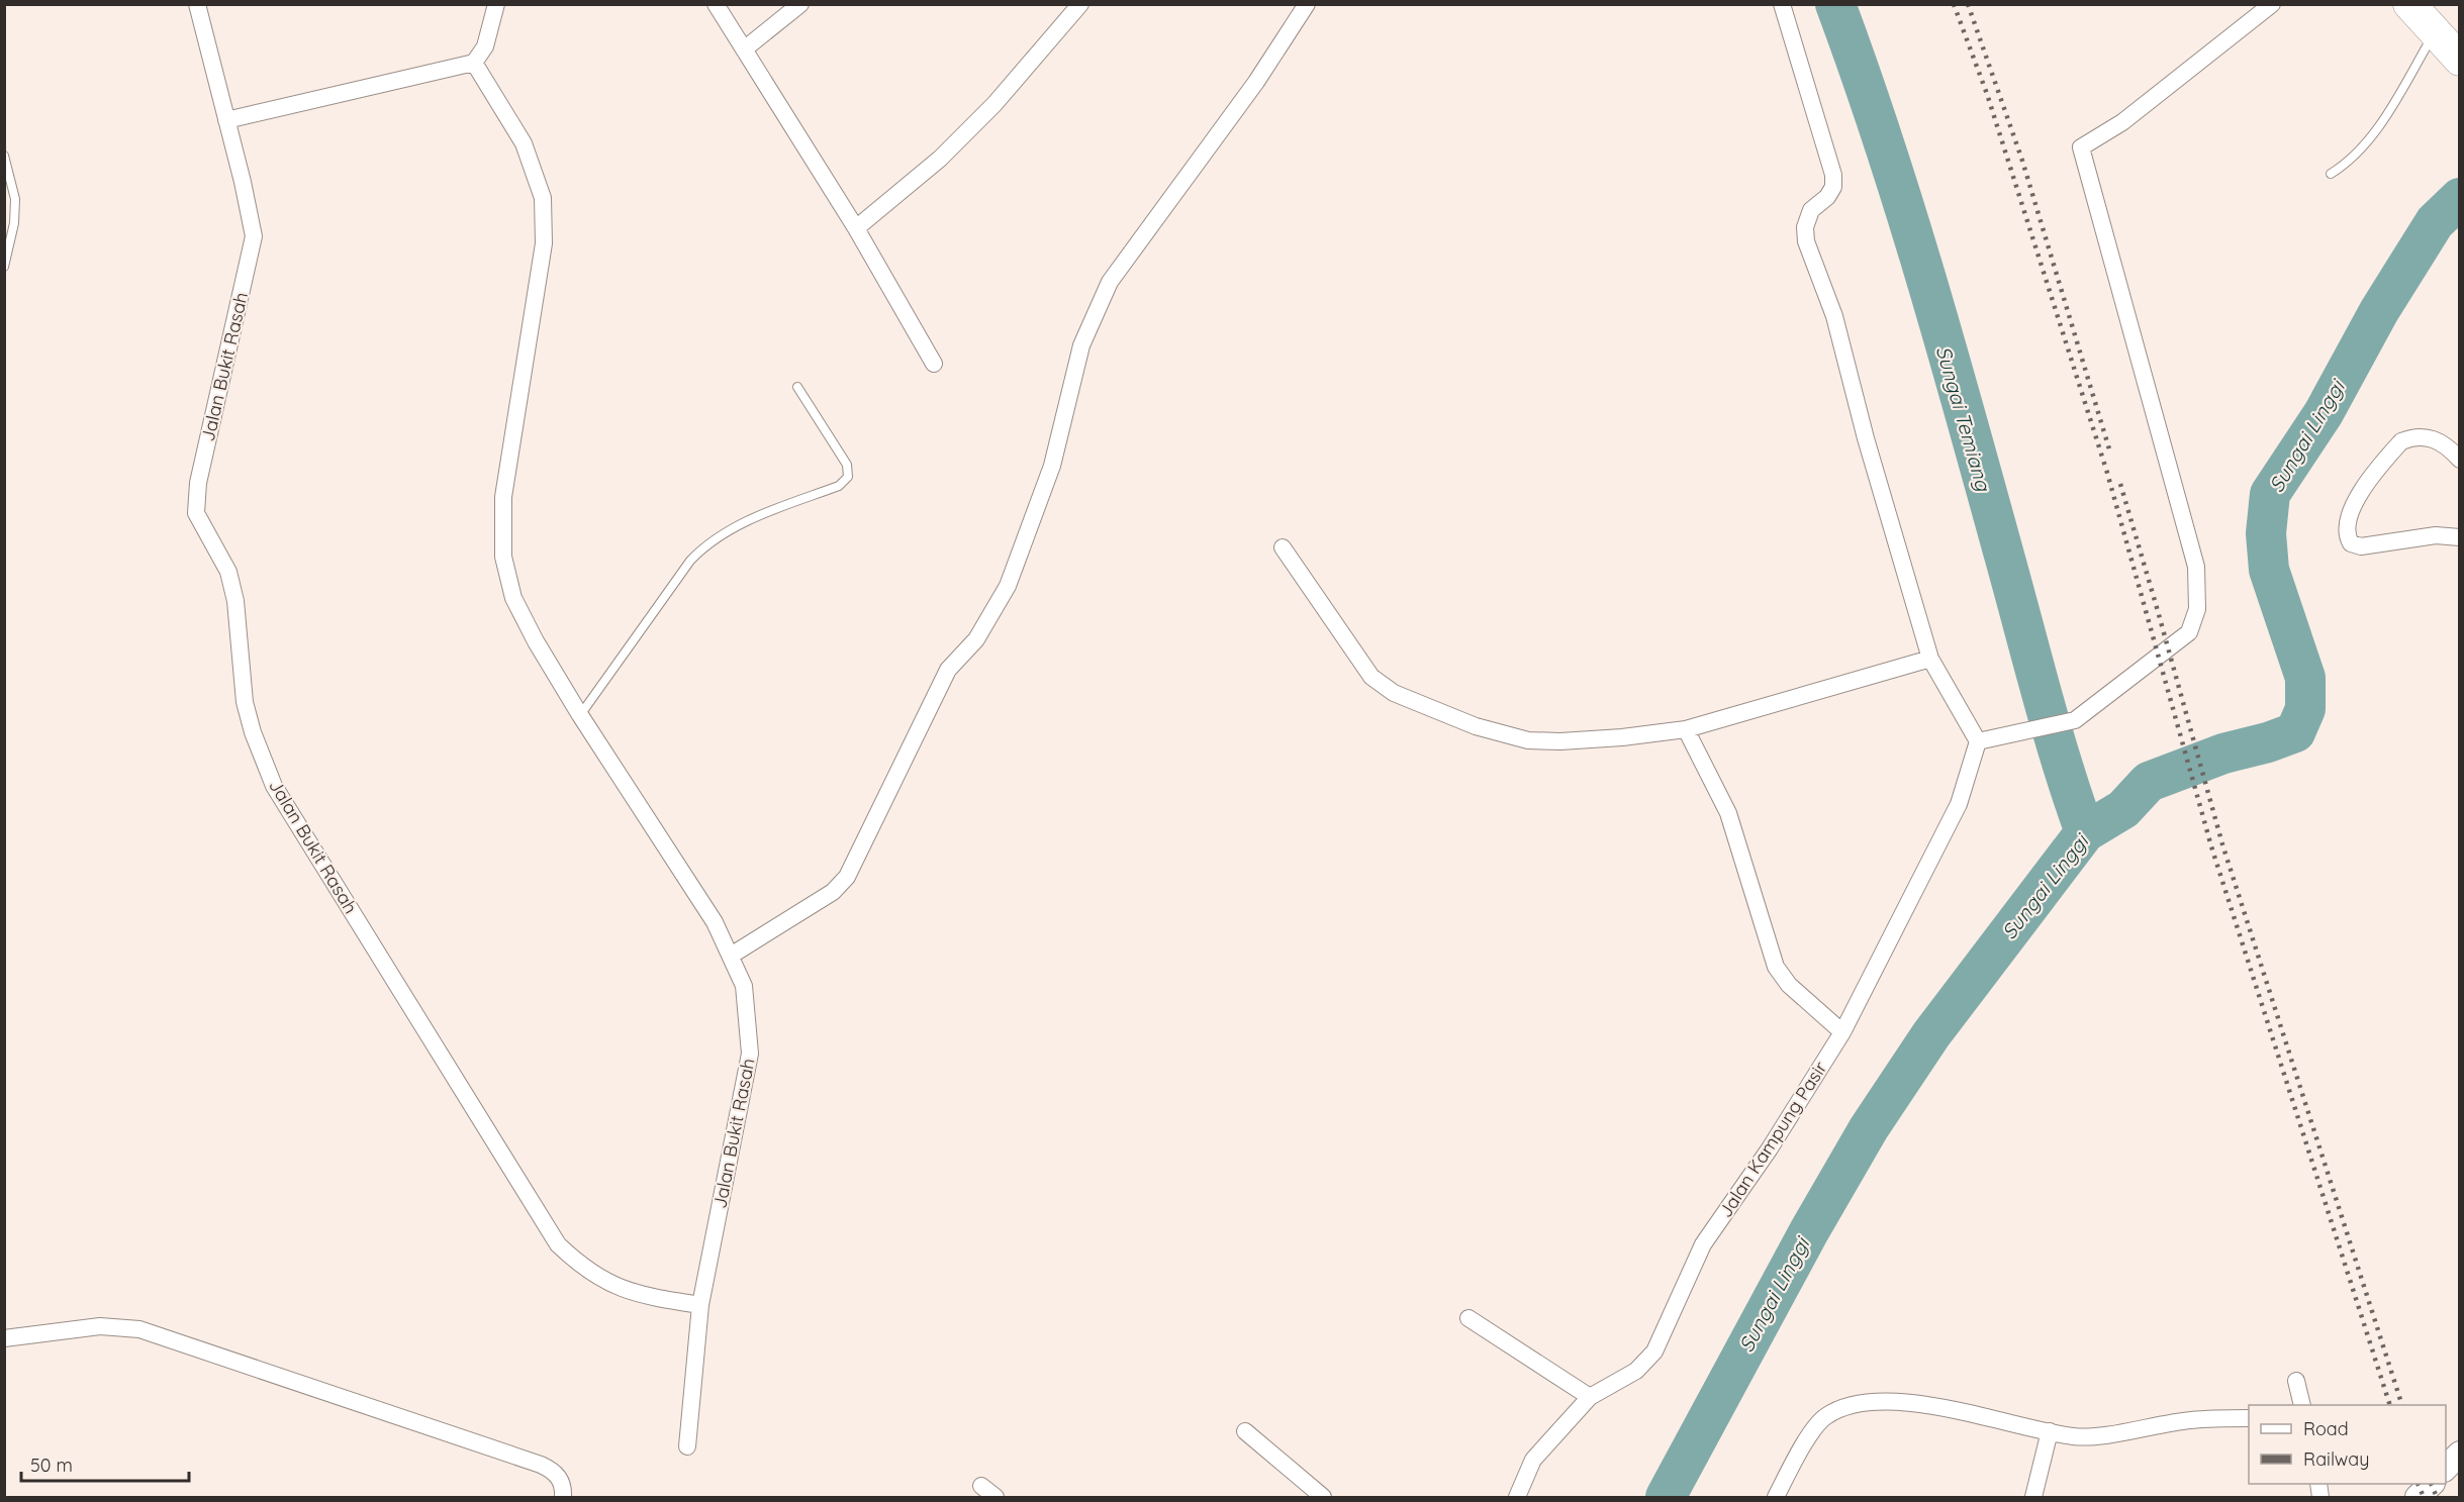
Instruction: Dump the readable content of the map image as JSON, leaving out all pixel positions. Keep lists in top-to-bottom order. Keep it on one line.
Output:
{"streets":{"street":["Jalan Bukit Rasah","Jalan Kampung Pasir"]},"water":["Sungai Temiang","Sungai Linggi"],"legend":["Road","Railway"],"scale_bar":"50 m"}
